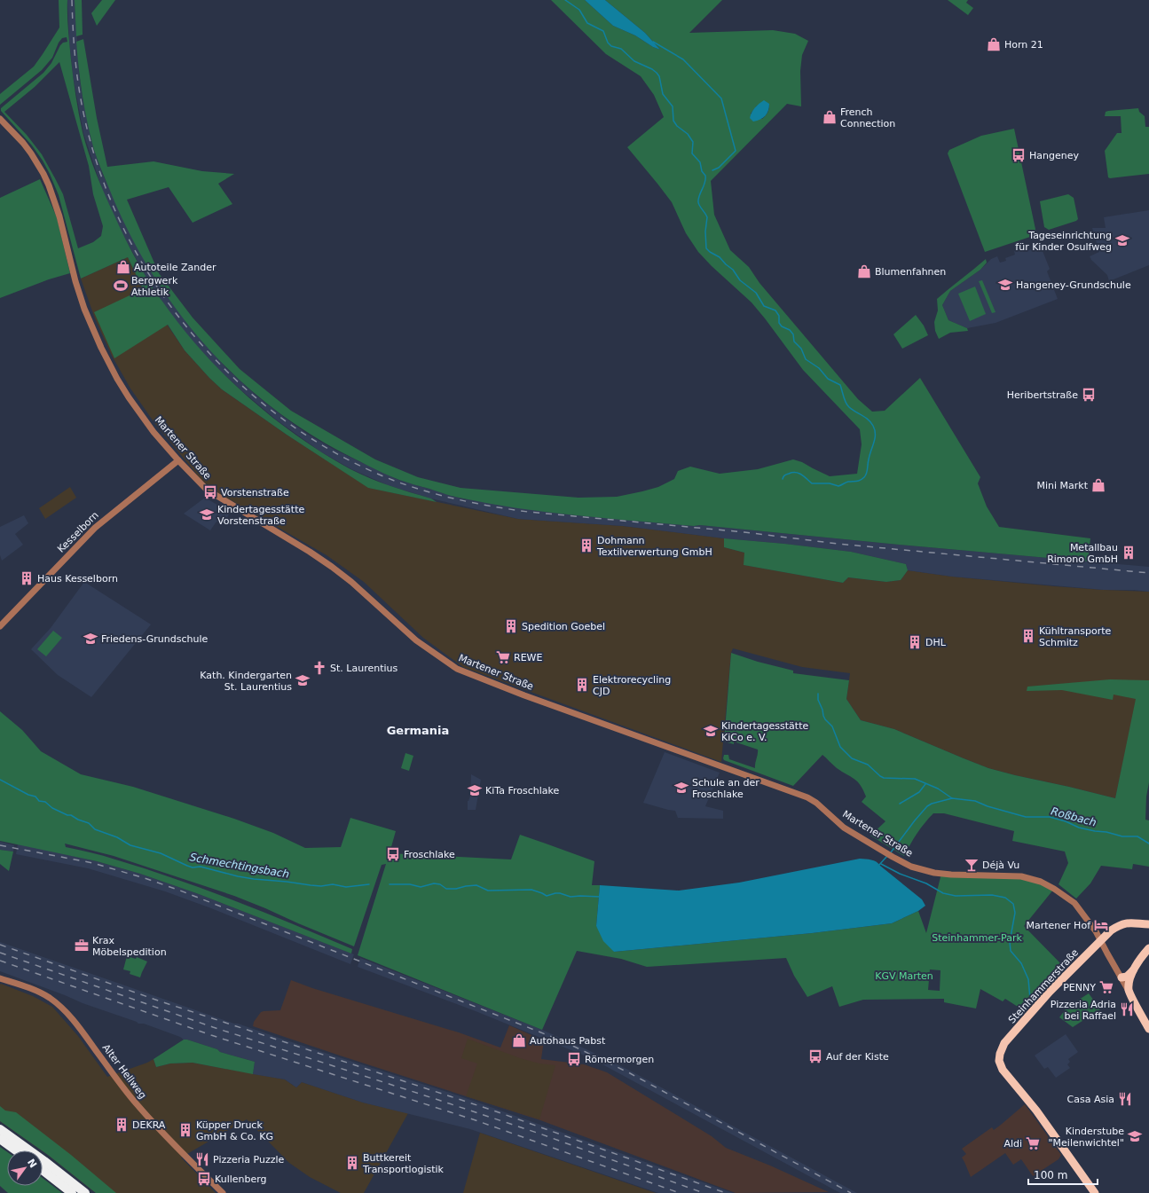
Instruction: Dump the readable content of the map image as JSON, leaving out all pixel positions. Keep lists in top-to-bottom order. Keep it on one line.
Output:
{"streets":{"main road":["Martener Straße","Steinhammerstraße"],"street":["Kesselborn","Alter Hellweg"]},"crossings":[["Martener Straße","Kesselborn"],["Martener Straße","Steinhammerstraße"]],"districts":["Germania"],"water":["Roßbach","Schmechtingsbach"],"parks":["Steinhammer-Park","KGV Marten"],"places":{"shop":["Horn 21","French Connection","Autoteile Zander","Blumenfahnen","Mini Markt","Autohaus Pabst"],"bus stop":["Hangeney","Heribertstraße","Vorstenstraße","Froschlake","Auf der Kiste","Römermorgen","Kullenberg"],"school or university":["Tageseinrichtung für Kinder Osulfweg","Hangeney-Grundschule","Kindertagesstätte Vorstenstraße","Friedens-Grundschule","Kath. Kindergarten St. Laurentius","Kindertagesstätte KiCo e. V.","Schule an der Froschlake","KiTa Froschlake","Kinderstube \"Meilenwichtel\""],"sports":["Bergwerk Athletik"],"building":["Dohmann Textilverwertung GmbH","Metallbau Rimono GmbH","Haus Kesselborn","Spedition Goebel","Kühltransporte Schmitz","DHL","Elektrorecycling CJD","DEKRA","Küpper Druck GmbH & Co. KG","Buttkereit Transportlogistik"],"supermarket":["REWE","PENNY","Aldi"],"church":["St. Laurentius"],"bar":["Déjà Vu"],"hotel":["Martener Hof"],"office":["Krax Möbelspedition"],"restaurant":["Pizzeria Adria bei Raffael","Casa Asia","Pizzeria Puzzle"]},"scale_bar":"100 m","north":"top right"}
